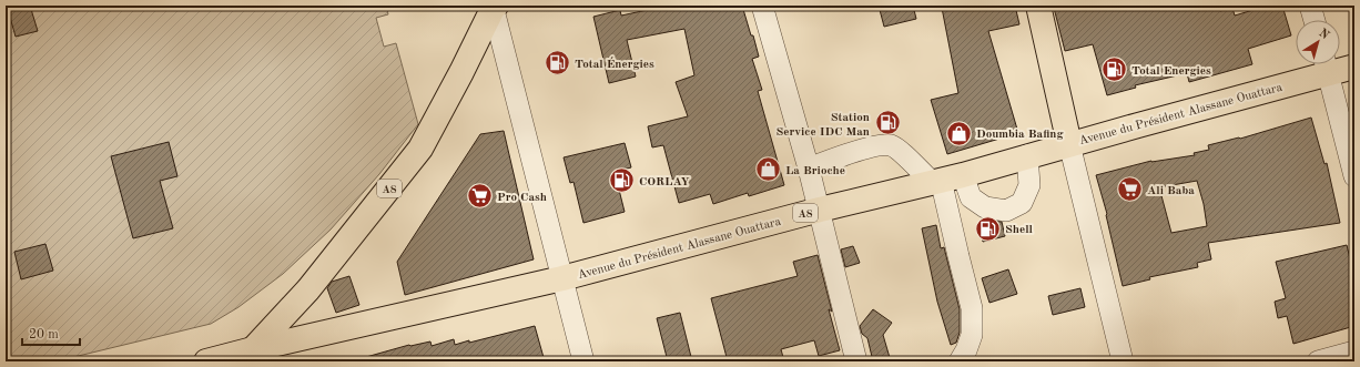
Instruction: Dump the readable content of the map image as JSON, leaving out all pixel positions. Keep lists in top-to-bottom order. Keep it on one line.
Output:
{"streets":{"main road":["Avenue du Président Alassane Ouattara","A8"]},"crossings":[["Avenue du Président Alassane Ouattara","A8"]],"places":{"fuel station":["Total Énergies","Total Energies","Station Service IDC Man","CORLAY","Shell"],"shop":["Doumbia Bafing","La Brioche"],"supermarket":["Ali Baba","Pro Cash"]},"scale_bar":"20 m","north":"top right"}
